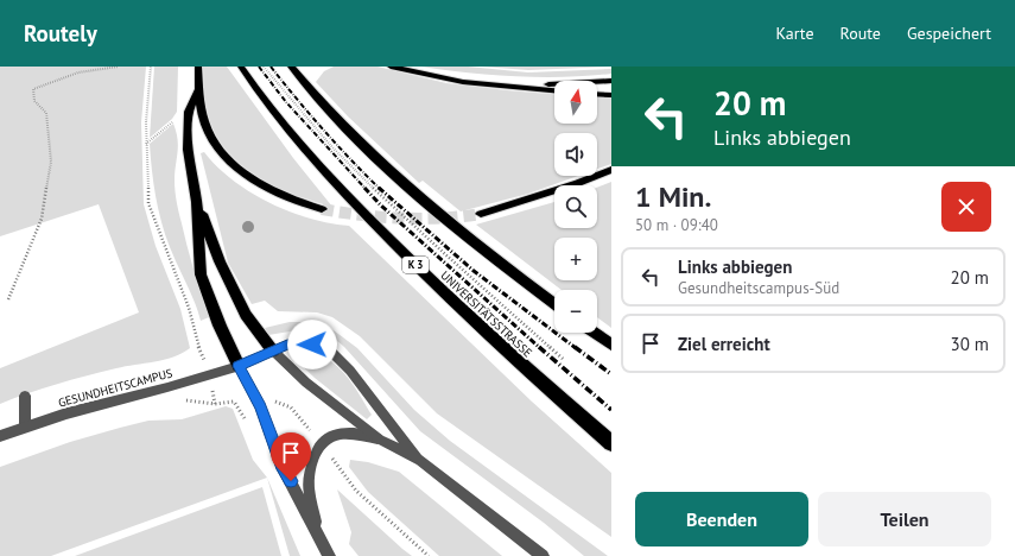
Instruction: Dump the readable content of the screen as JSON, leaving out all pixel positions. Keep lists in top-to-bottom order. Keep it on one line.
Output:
{"streets":{"highway":["K 3","UNIVERSITÄTSSTRASSE"],"street":["GESUNDHEITSCAMPUS"]},"north":"top","page":{"header":"Routely","nav":["Karte","Route","Gespeichert"],"turn":["20 m","Links abbiegen"],"map_buttons":["+","−"],"heading":["1 Min.","50 m · 09:40"],"list":[{"name":"Links abbiegen","note":"Gesundheitscampus-Süd","value":"20 m"},{"name":"Ziel erreicht","value":"30 m"}],"buttons":["Beenden","Teilen"]}}
